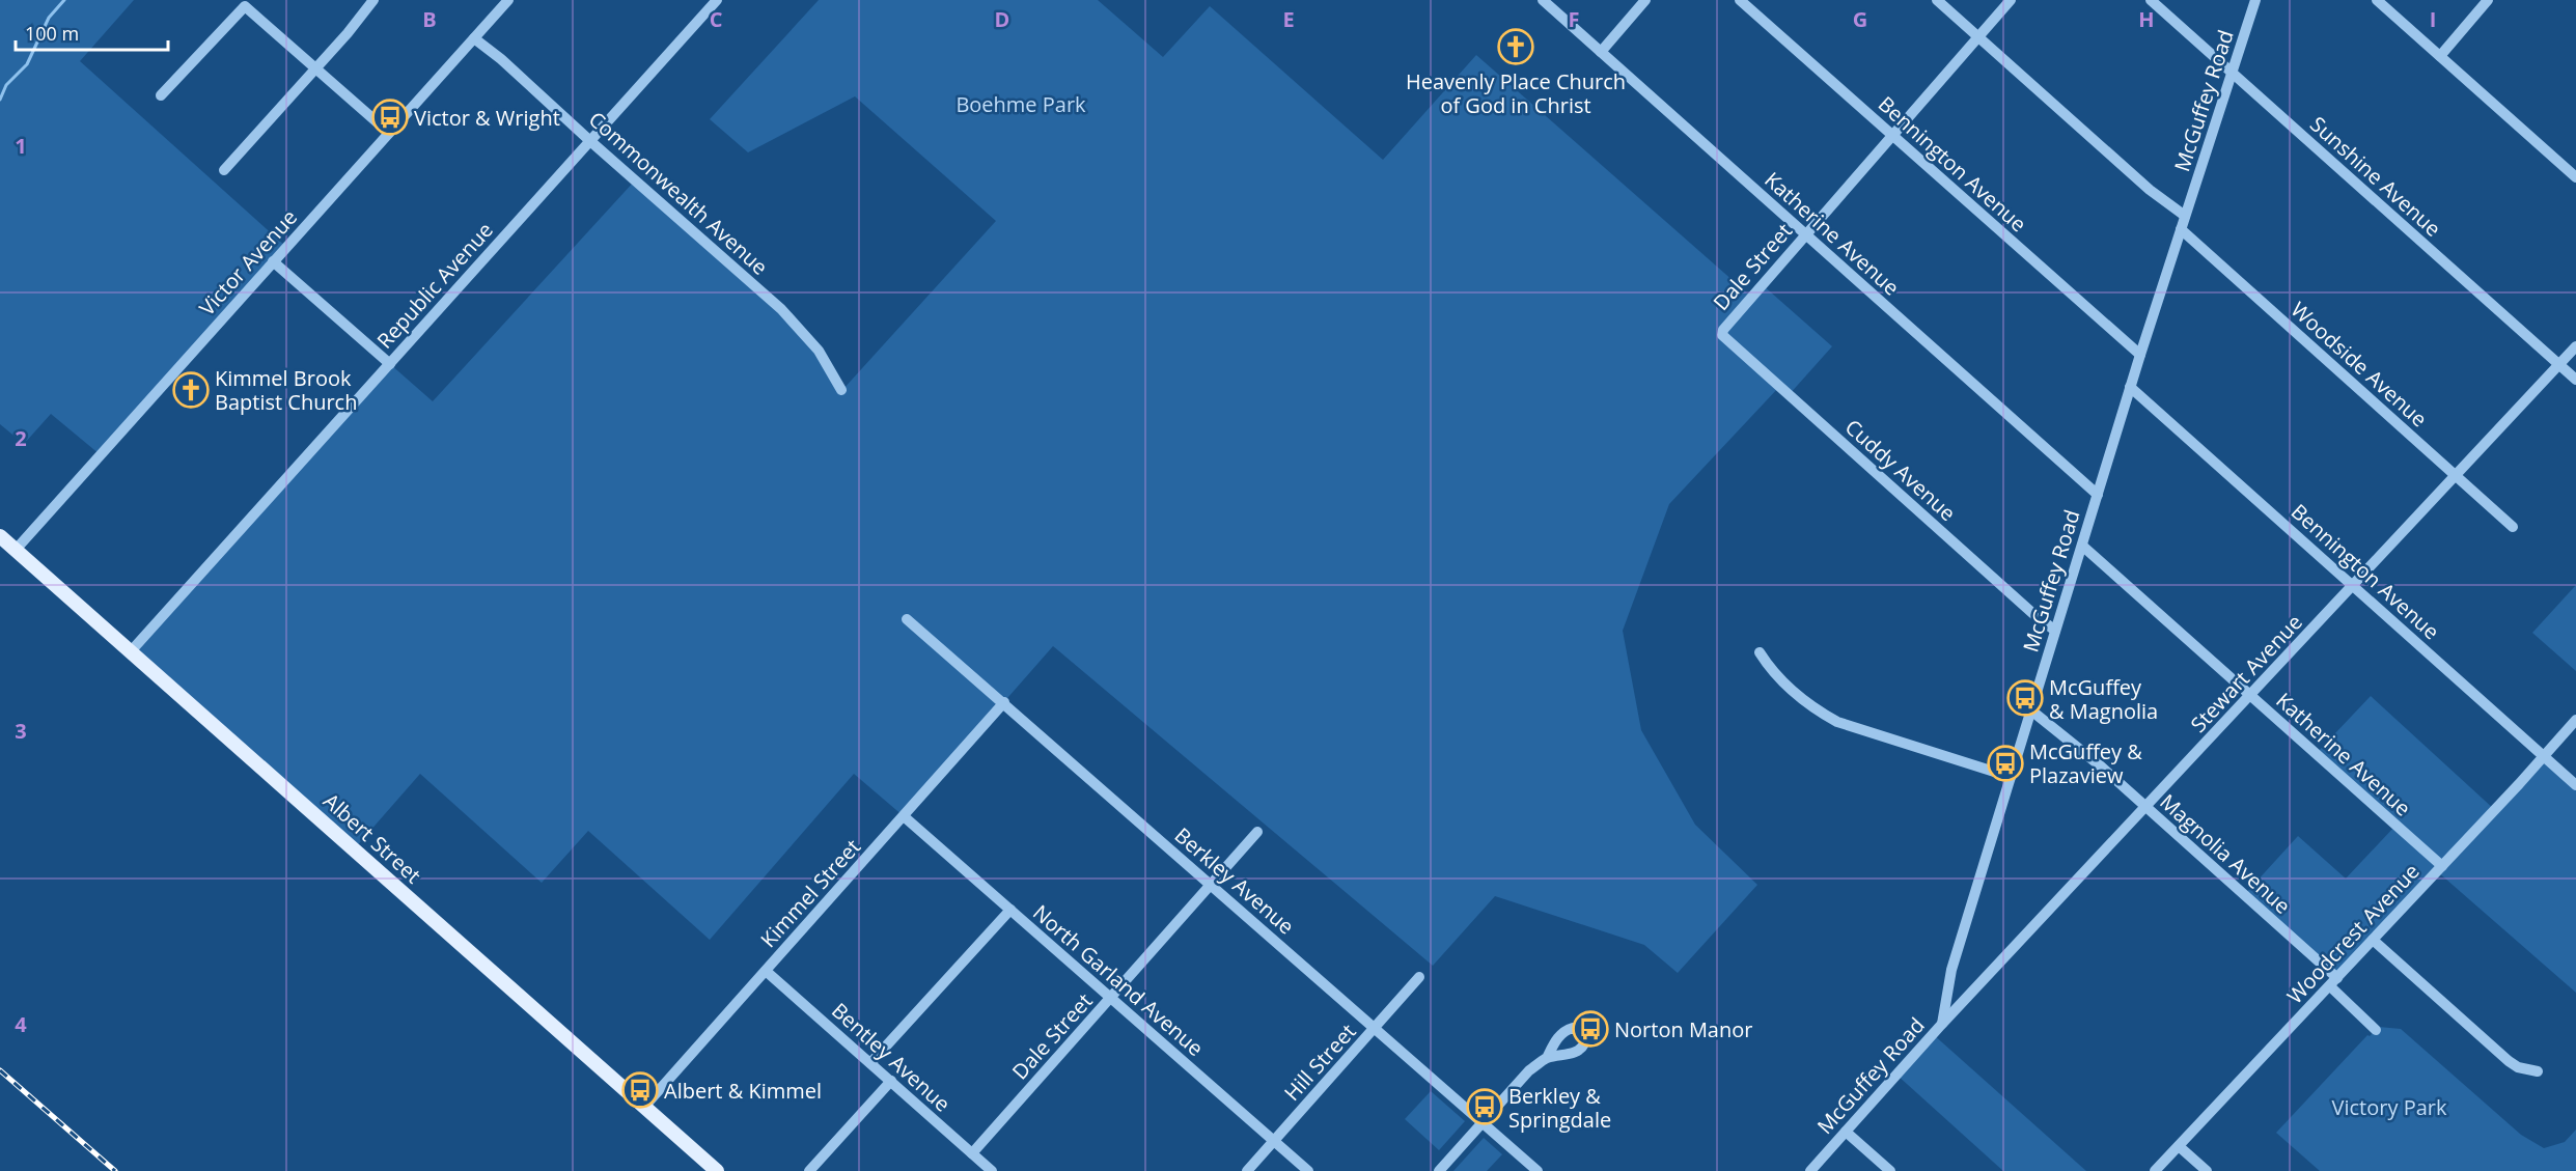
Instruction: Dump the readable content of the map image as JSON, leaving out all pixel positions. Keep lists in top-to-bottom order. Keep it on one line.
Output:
{"streets":{"main road":["Albert Street"],"street":["McGuffey Road","Bennington Avenue","Sunshine Avenue","Commonwealth Avenue","Katherine Avenue","Victor Avenue","Dale Street","Republic Avenue","Woodside Avenue","Cuddy Avenue","Stewart Avenue","Magnolia Avenue","Berkley Avenue","Kimmel Street","Woodcrest Avenue","North Garland Avenue","Bentley Avenue","Hill Street"]},"crossings":[["McGuffey Road","Bennington Avenue"],["McGuffey Road","Sunshine Avenue"],["McGuffey Road","Katherine Avenue"],["McGuffey Road","Woodside Avenue"],["McGuffey Road","Cuddy Avenue"],["McGuffey Road","Stewart Avenue"],["McGuffey Road","Magnolia Avenue"],["Bennington Avenue","Dale Street"],["Bennington Avenue","Stewart Avenue"],["Bennington Avenue","Woodcrest Avenue"],["Sunshine Avenue","Stewart Avenue"],["Commonwealth Avenue","Victor Avenue"],["Commonwealth Avenue","Republic Avenue"],["Katherine Avenue","Dale Street"],["Katherine Avenue","Stewart Avenue"],["Katherine Avenue","Woodcrest Avenue"],["Victor Avenue","Albert Street"],["Dale Street","Cuddy Avenue"],["Dale Street","Berkley Avenue"],["Dale Street","North Garland Avenue"],["Dale Street","Bentley Avenue"],["Republic Avenue","Albert Street"],["Woodside Avenue","Stewart Avenue"],["Stewart Avenue","Magnolia Avenue"],["Albert Street","Kimmel Street"],["Magnolia Avenue","Woodcrest Avenue"],["Berkley Avenue","Kimmel Street"],["Berkley Avenue","Hill Street"],["Kimmel Street","North Garland Avenue"],["Kimmel Street","Bentley Avenue"],["North Garland Avenue","Hill Street"]],"parks":["Boehme Park","Victory Park"],"places":{"church":["Heavenly Place Church of God in Christ","Kimmel Brook Baptist Church"],"bus stop":["Victor & Wright","McGuffey & Magnolia","McGuffey & Plazaview","Norton Manor","Albert & Kimmel","Berkley & Springdale"]},"scale_bar":"100 m","grid":{"columns":["B","C","D","E","F","G","H","I"],"rows":["1","2","3","4"]}}
